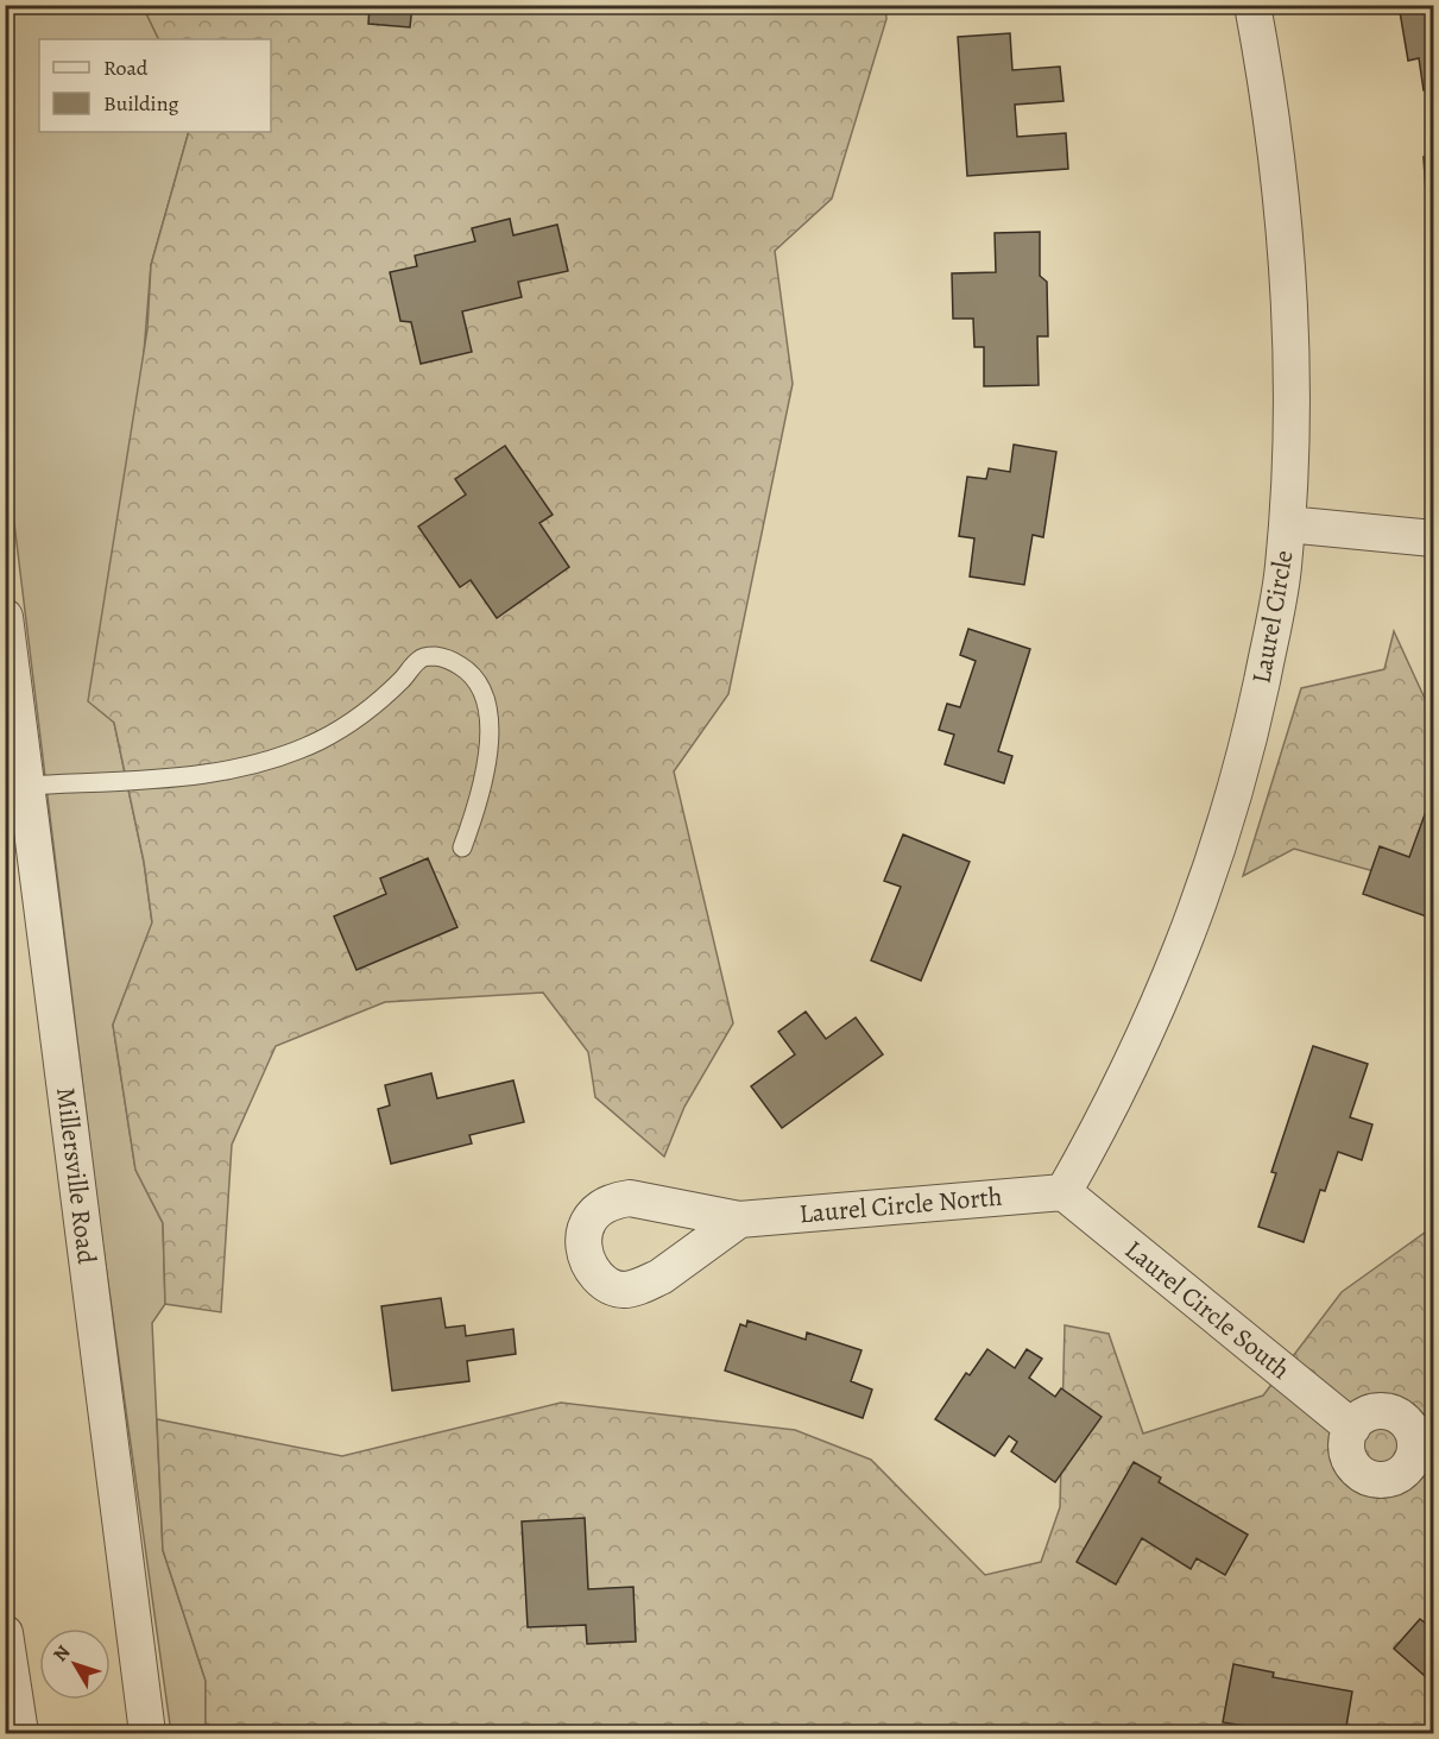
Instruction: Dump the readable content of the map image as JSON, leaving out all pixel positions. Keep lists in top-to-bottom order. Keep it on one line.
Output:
{"streets":{"street":["Laurel Circle","Millersville Road","Laurel Circle North","Laurel Circle South"]},"crossings":[["Laurel Circle","Laurel Circle North"],["Laurel Circle","Laurel Circle South"],["Laurel Circle North","Laurel Circle South"]],"legend":["Road","Building"],"north":"top left"}
